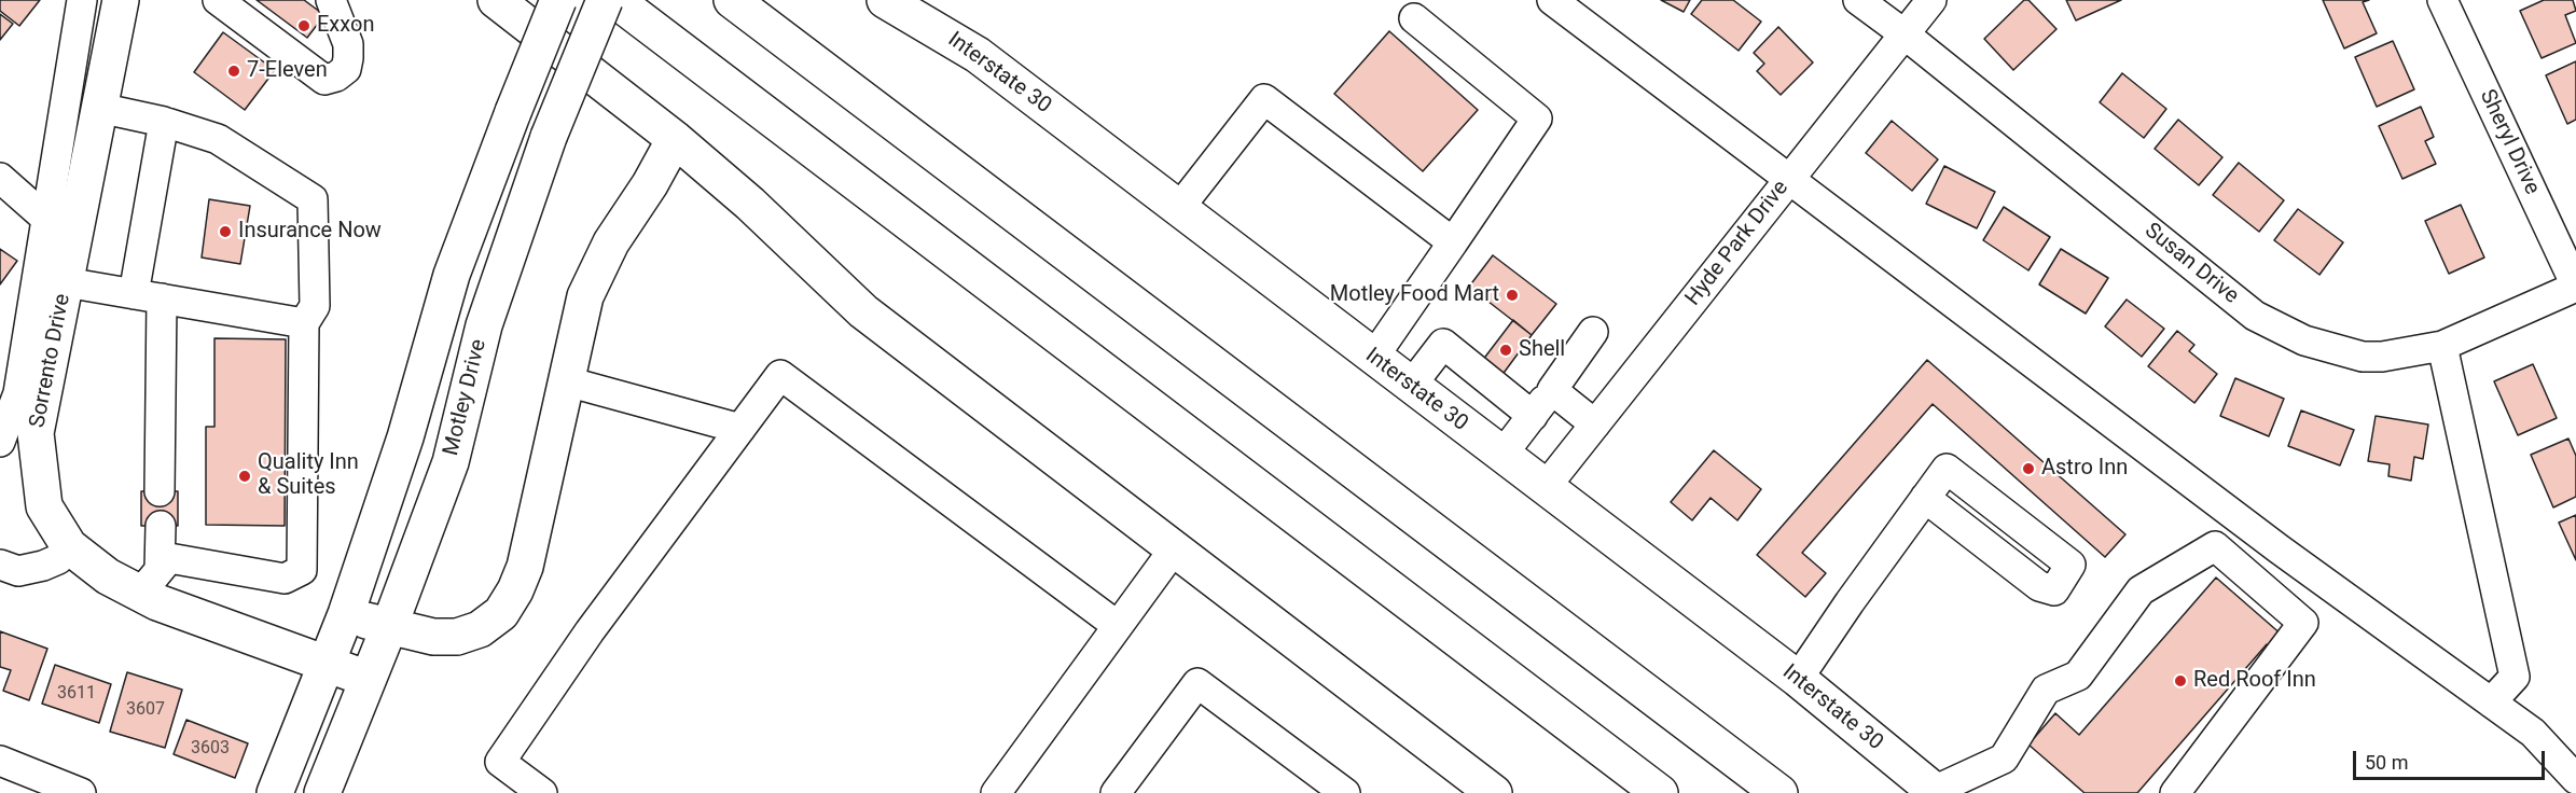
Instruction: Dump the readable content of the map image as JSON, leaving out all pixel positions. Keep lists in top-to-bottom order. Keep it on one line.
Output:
{"streets":{"main road":["Interstate 30","Sorrento Drive","Motley Drive"],"street":["Sheryl Drive","Hyde Park Drive","Susan Drive"]},"crossings":[["Interstate 30","Hyde Park Drive"],["Sheryl Drive","Susan Drive"],["Hyde Park Drive","Susan Drive"],["Sorrento Drive","Motley Drive"]],"places":["Exxon","7-Eleven","Insurance Now","Motley Food Mart","Shell","Astro Inn","Quality Inn & Suites","Red Roof Inn"],"house_numbers":["3611","3607","3603"],"scale_bar":"50 m"}
